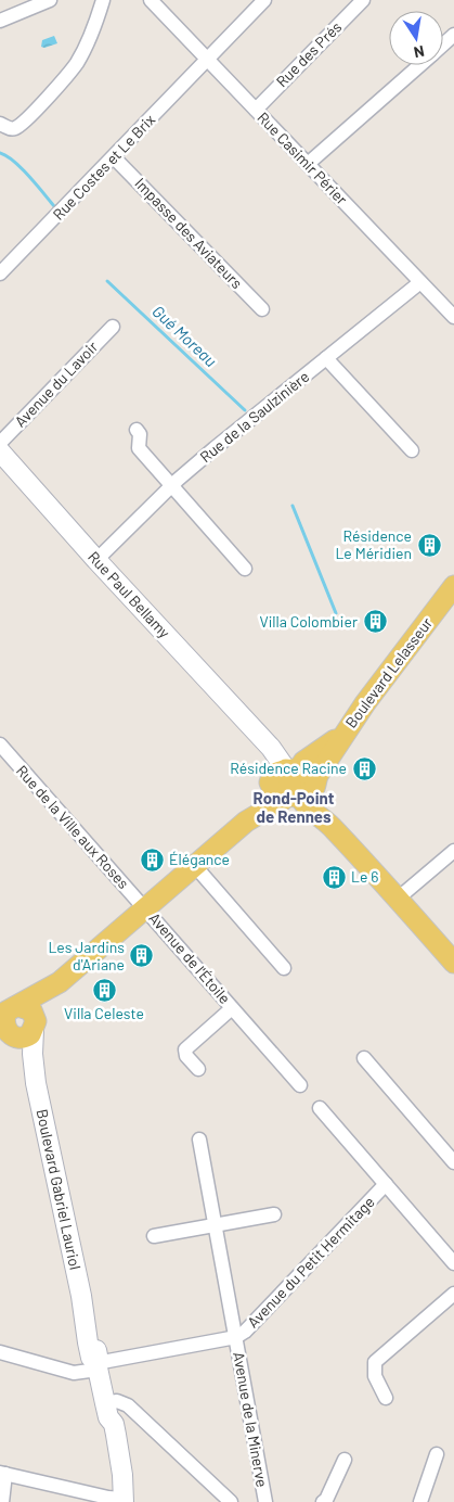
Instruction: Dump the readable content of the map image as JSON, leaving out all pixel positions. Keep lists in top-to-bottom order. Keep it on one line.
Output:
{"streets":{"main road":["Rue Paul Bellamy","Boulevard Lelasseur","Boulevard Gabriel Lauriol"],"street":["Rue des Prés","Rue Casimir Périer","Rue Costes et Le Brix","Impasse des Aviateurs","Avenue du Lavoir","Rue de la Saulzinière","Rue de la Ville aux Roses","Avenue de l'Étoile","Avenue du Petit Hermitage","Avenue de la Minerve"]},"crossings":[["Rue des Prés","Rue Casimir Périer"],["Rue Casimir Périer","Rue Costes et Le Brix"],["Rue Casimir Périer","Rue de la Saulzinière"],["Rue Costes et Le Brix","Impasse des Aviateurs"],["Rue de la Saulzinière","Rue Paul Bellamy"],["Rue Paul Bellamy","Boulevard Lelasseur"],["Boulevard Lelasseur","Rue de la Ville aux Roses"],["Boulevard Lelasseur","Avenue de l'Étoile"],["Boulevard Lelasseur","Boulevard Gabriel Lauriol"],["Rue de la Ville aux Roses","Avenue de l'Étoile"],["Avenue du Petit Hermitage","Avenue de la Minerve"]],"districts":["Rond-Point de Rennes"],"water":["Gué Moreau"],"places":{"building":["Résidence Le Méridien","Villa Colombier","Résidence Racine","Élégance","Le 6","Les Jardins d'Ariane","Villa Celeste"]},"north":"bottom"}
